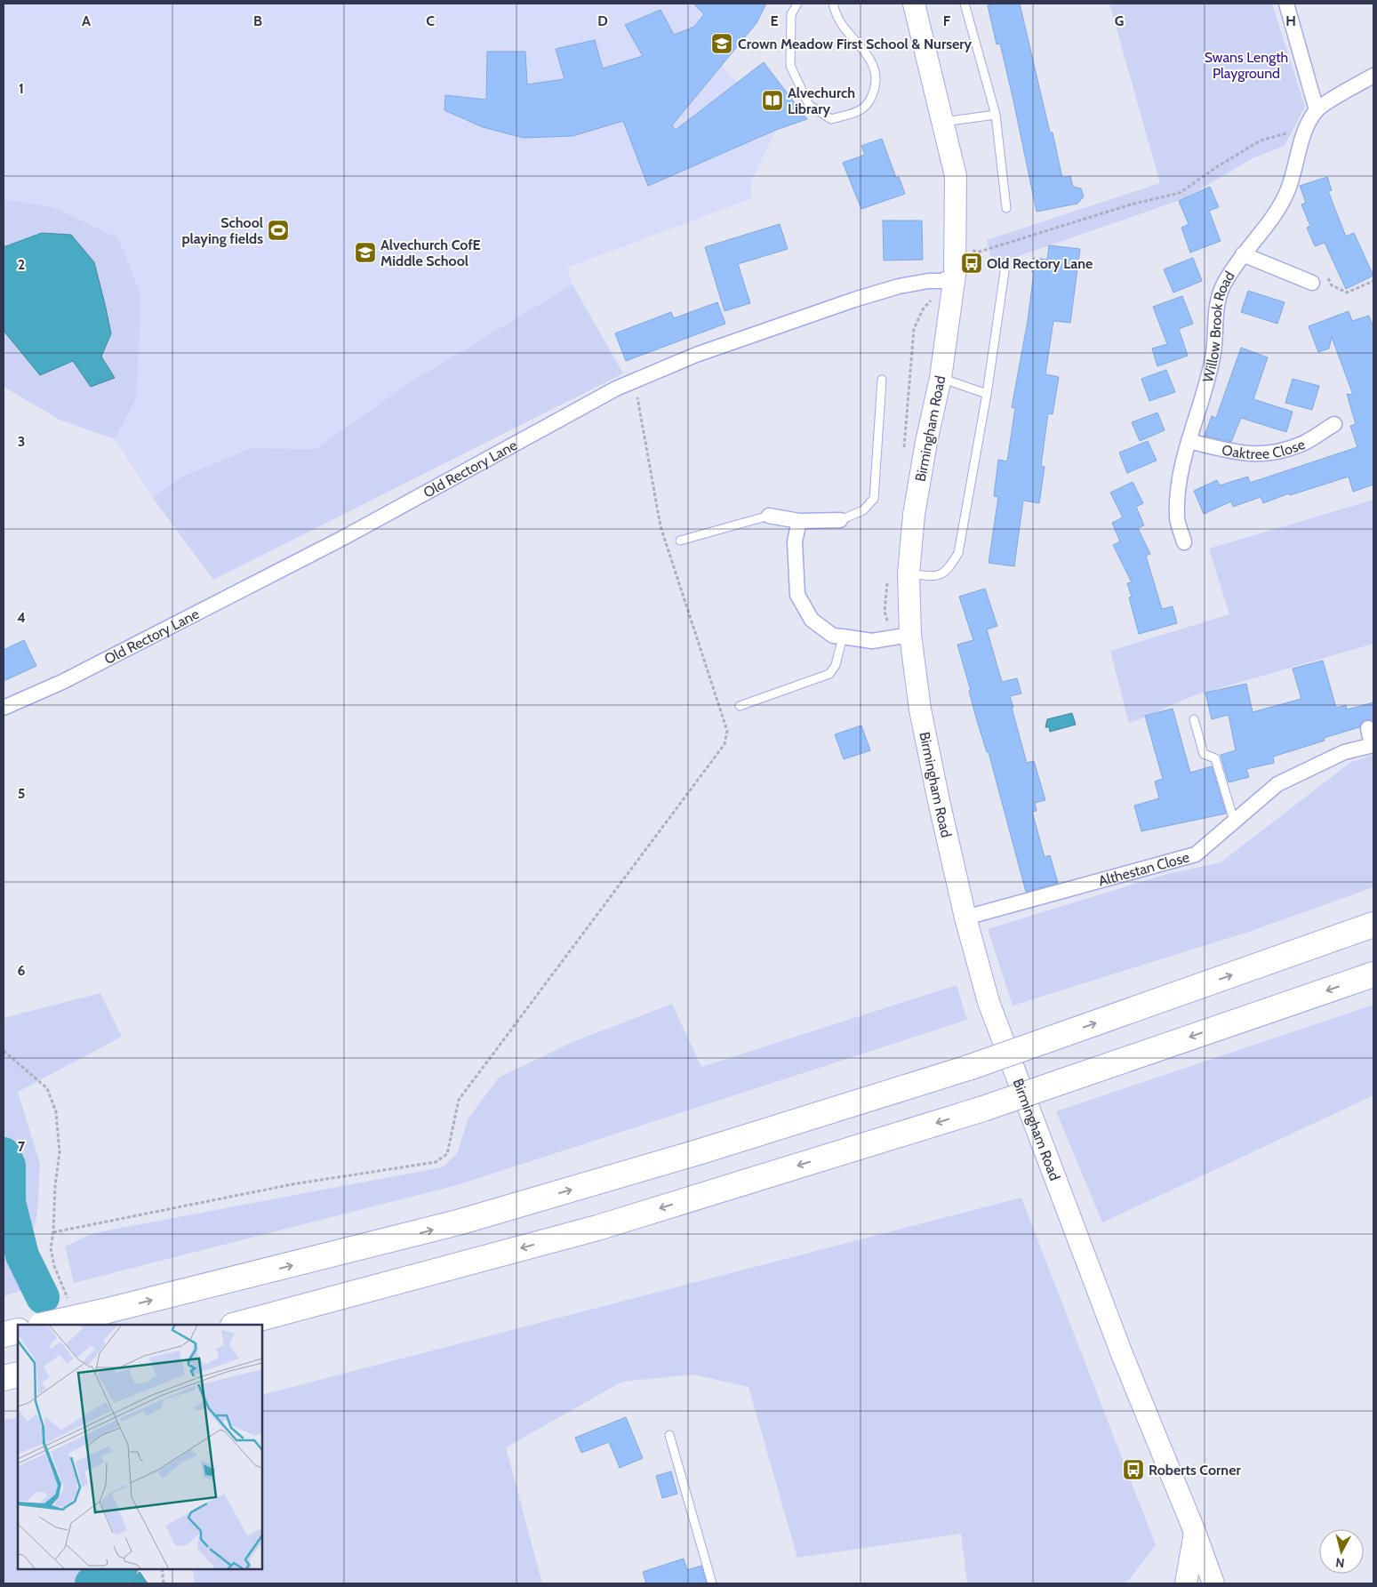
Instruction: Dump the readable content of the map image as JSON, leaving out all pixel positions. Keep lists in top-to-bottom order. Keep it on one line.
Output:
{"streets":{"main road":["Birmingham Road"],"street":["Willow Brook Road","Oaktree Close","Old Rectory Lane","Althestan Close"]},"crossings":[["Willow Brook Road","Oaktree Close"],["Birmingham Road","Old Rectory Lane"],["Birmingham Road","Althestan Close"]],"parks":["Swans Length Playground"],"places":{"school or university":["Crown Meadow First School & Nursery","Alvechurch CofE Middle School"],"library":["Alvechurch Library"],"sports":["School playing fields"],"bus stop":["Old Rectory Lane","Roberts Corner"]},"north":"bottom","grid":{"columns":["A","B","C","D","E","F","G","H"],"rows":["1","2","3","4","5","6","7"]}}
